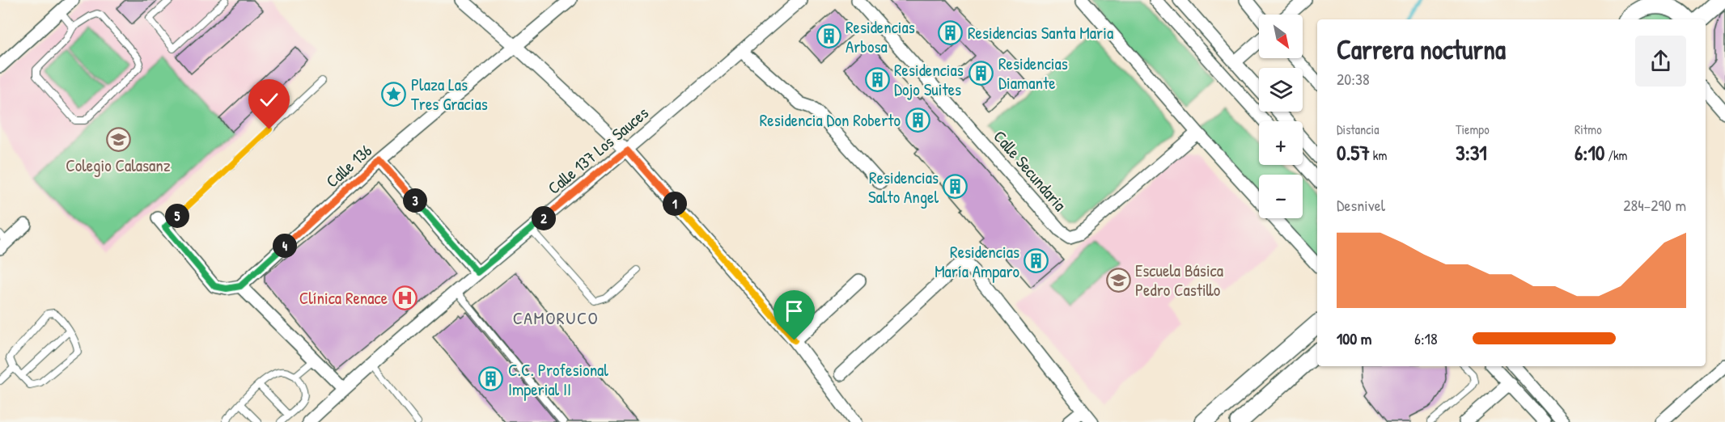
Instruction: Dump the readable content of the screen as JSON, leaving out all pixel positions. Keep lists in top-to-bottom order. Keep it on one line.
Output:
{"streets":{"street":["Calle 137 Los Sauces","Calle 136","Calle Secundaria"]},"districts":["CAMORUCO"],"places":{"building":["Residencias Santa Maria","Residencias Arbosa","Residencias Diamante","Residencias Dojo Suites","Residencia Don Roberto","Residencias Salto Angel","Residencias María Amparo","C.C. Profesional Imperial II"],"place":["Plaza Las Tres Gracias"],"school or university":["Colegio Calasanz","Escuela Básica Pedro Castillo"],"hospital":["Clínica Renace"]},"north":"bottom right","page":{"map_buttons":["+","−"],"heading":["Carrera nocturna","20:38"],"stats":[["Distancia","0.57 km"],["Tiempo","3:31"],["Ritmo","6:10 /km"]],"chart":["Desnivel","284–290 m"],"pins":["3","1","5","2","4"],"list":[{"name":"100 m","note":"6:18"}]}}
